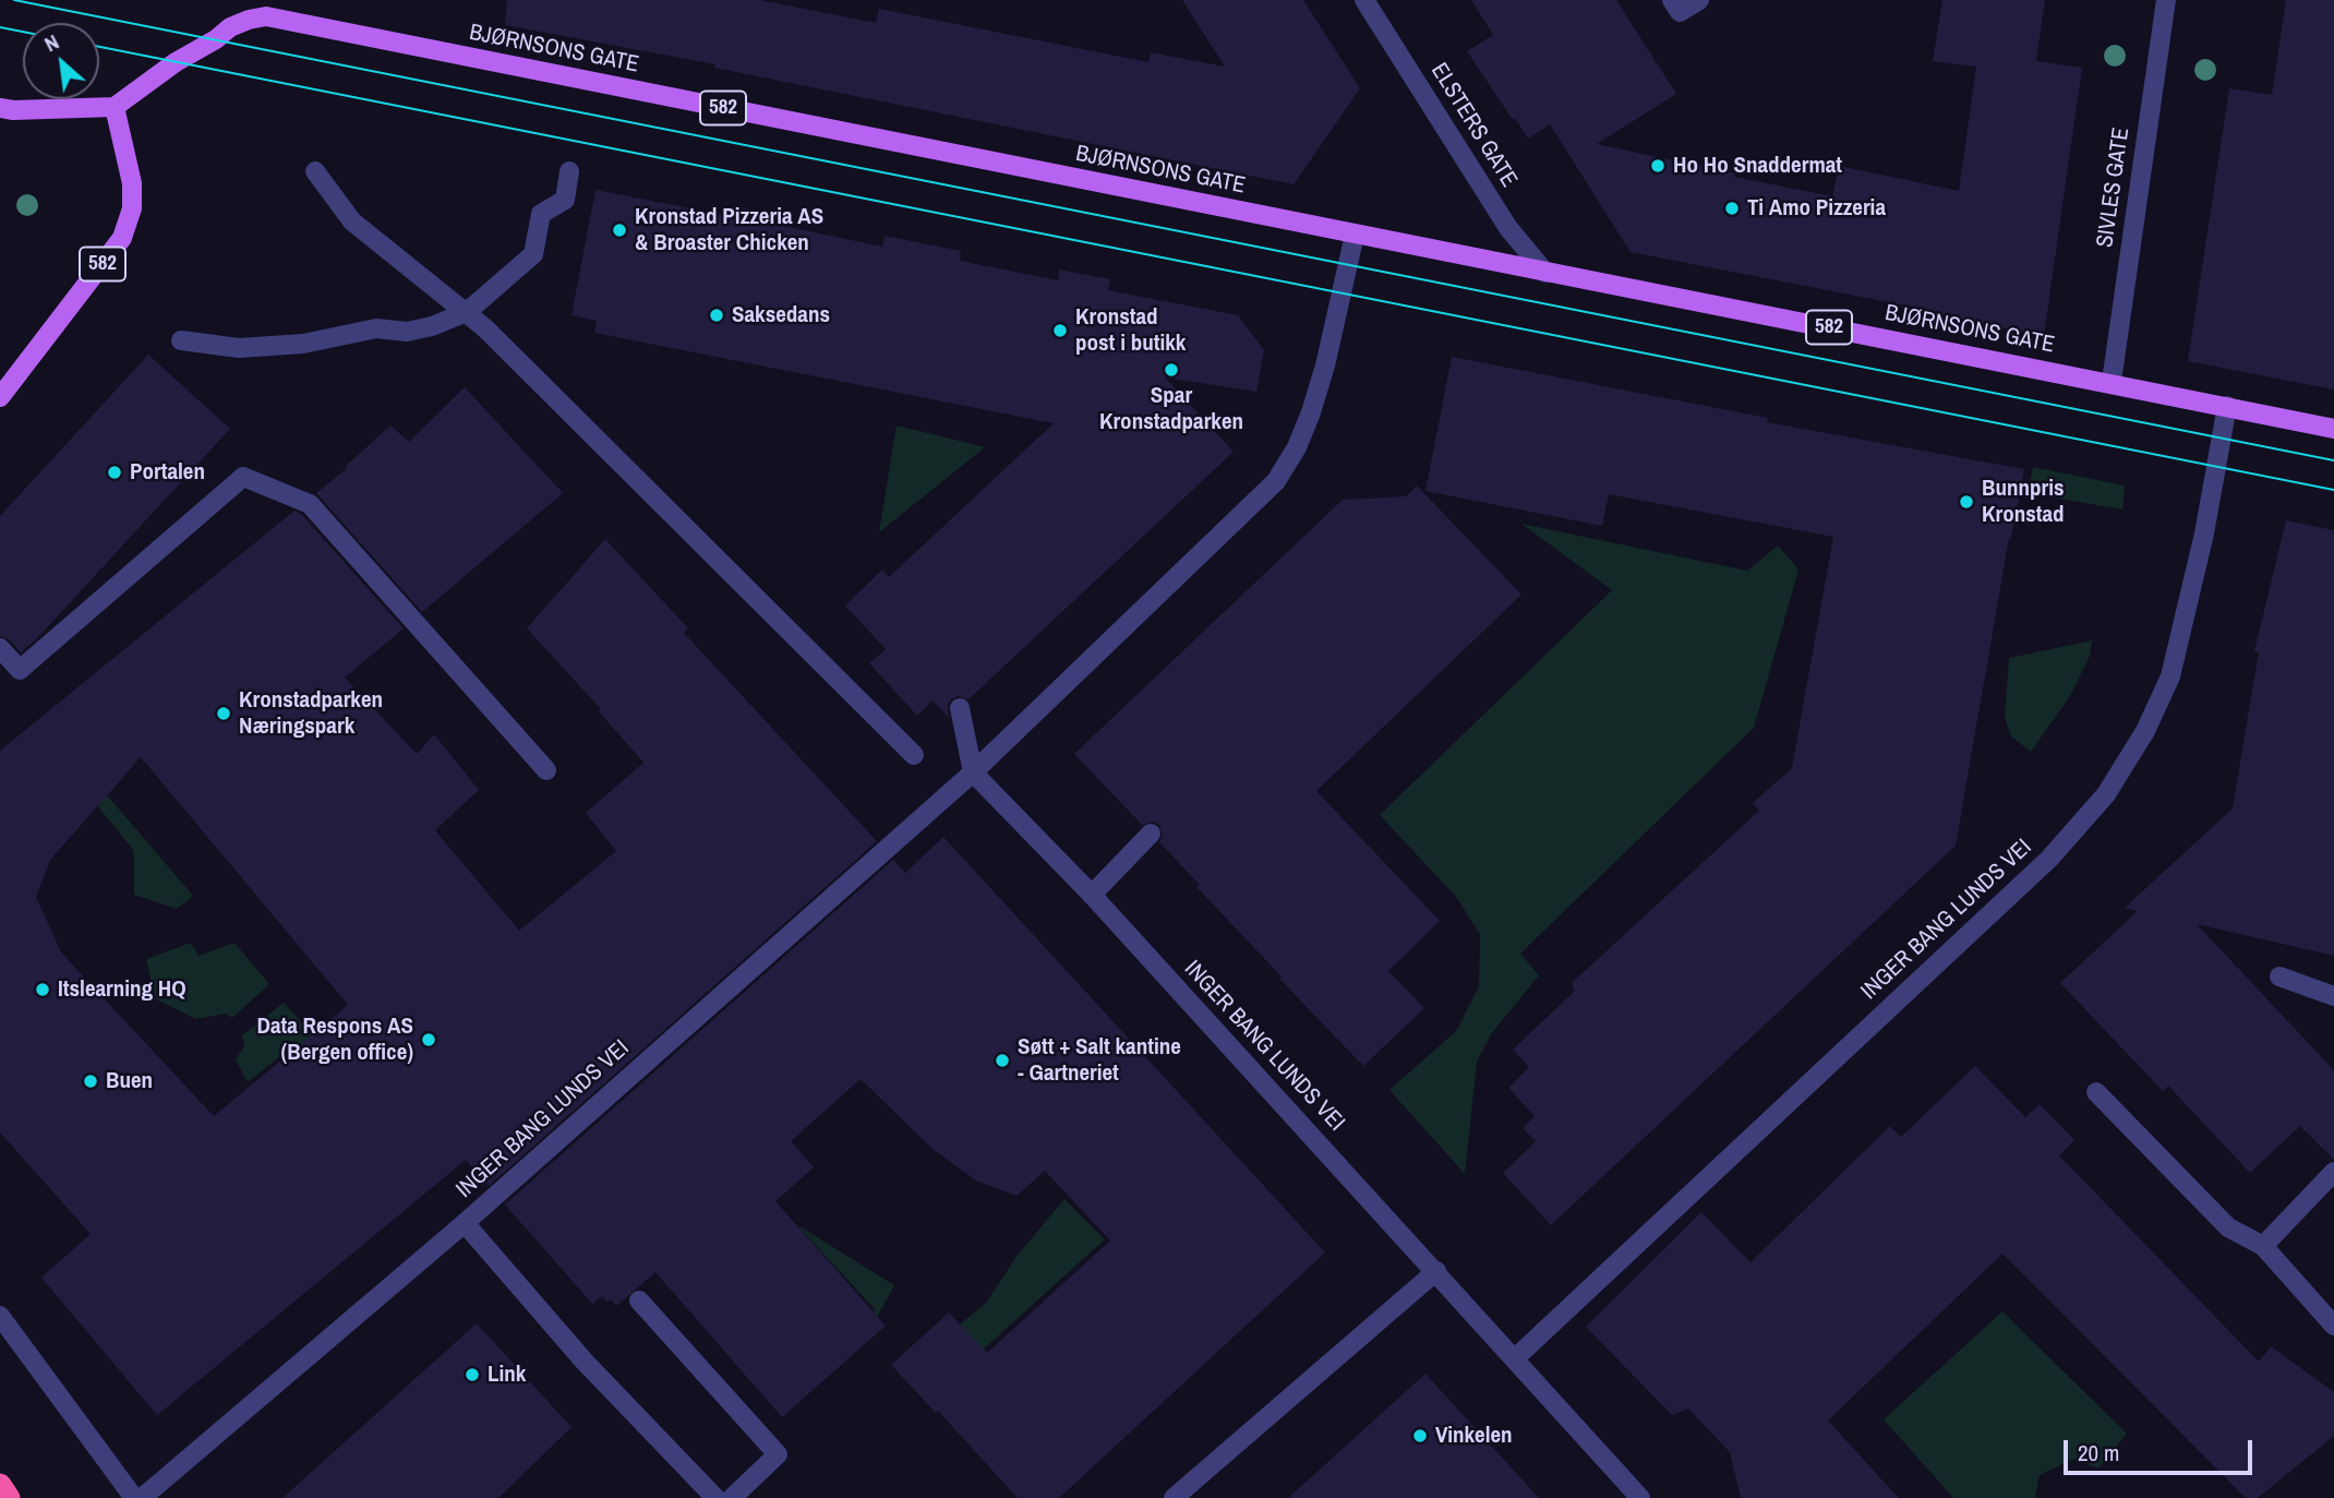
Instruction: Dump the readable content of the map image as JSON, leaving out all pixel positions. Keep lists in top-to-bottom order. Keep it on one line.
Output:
{"streets":{"main road":["BJØRNSONS GATE","582"],"street":["ELSTERS GATE","SIVLES GATE","INGER BANG LUNDS VEI"]},"crossings":[["BJØRNSONS GATE","582"],["BJØRNSONS GATE","ELSTERS GATE"],["BJØRNSONS GATE","SIVLES GATE"],["BJØRNSONS GATE","INGER BANG LUNDS VEI"]],"places":["Ho Ho Snaddermat","Ti Amo Pizzeria","Kronstad Pizzeria AS & Broaster Chicken","Saksedans","Kronstad post i butikk","Spar Kronstadparken","Portalen","Bunnpris Kronstad","Kronstadparken Næringspark","Itslearning HQ","Data Respons AS (Bergen office)","Søtt + Salt kantine - Gartneriet","Buen","Link","Vinkelen"],"scale_bar":"20 m","north":"top left"}
